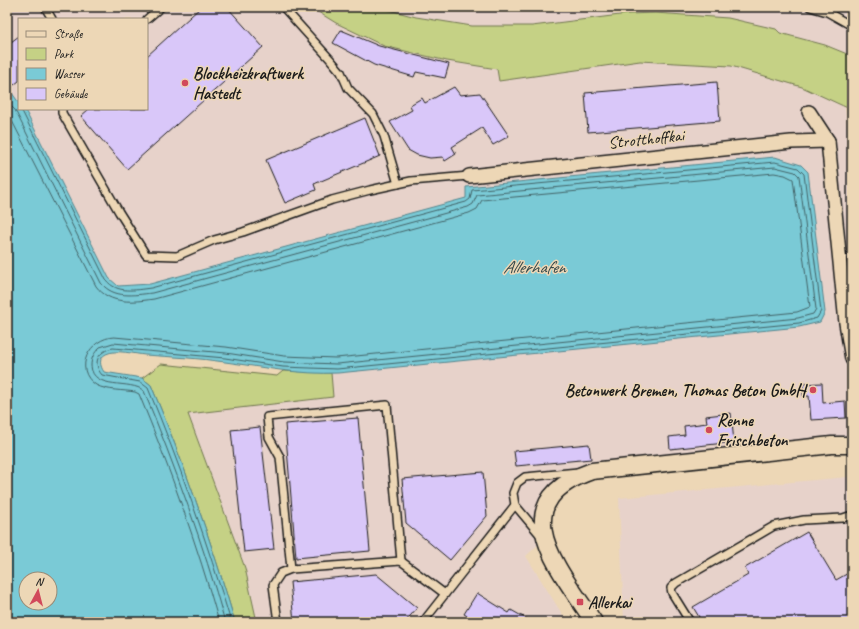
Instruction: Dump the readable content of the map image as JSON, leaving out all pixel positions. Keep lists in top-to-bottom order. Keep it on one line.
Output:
{"streets":{"street":["Strotthoffkai"]},"water":["Allerhafen"],"places":{"other":["Blockheizkraftwerk Hastedt","Betonwerk Bremen, Thomas Beton GmbH","Renne Frischbeton"],"transit":["Allerkai"]},"legend":["Straße","Park","Wasser","Gebäude"],"north":"top"}
